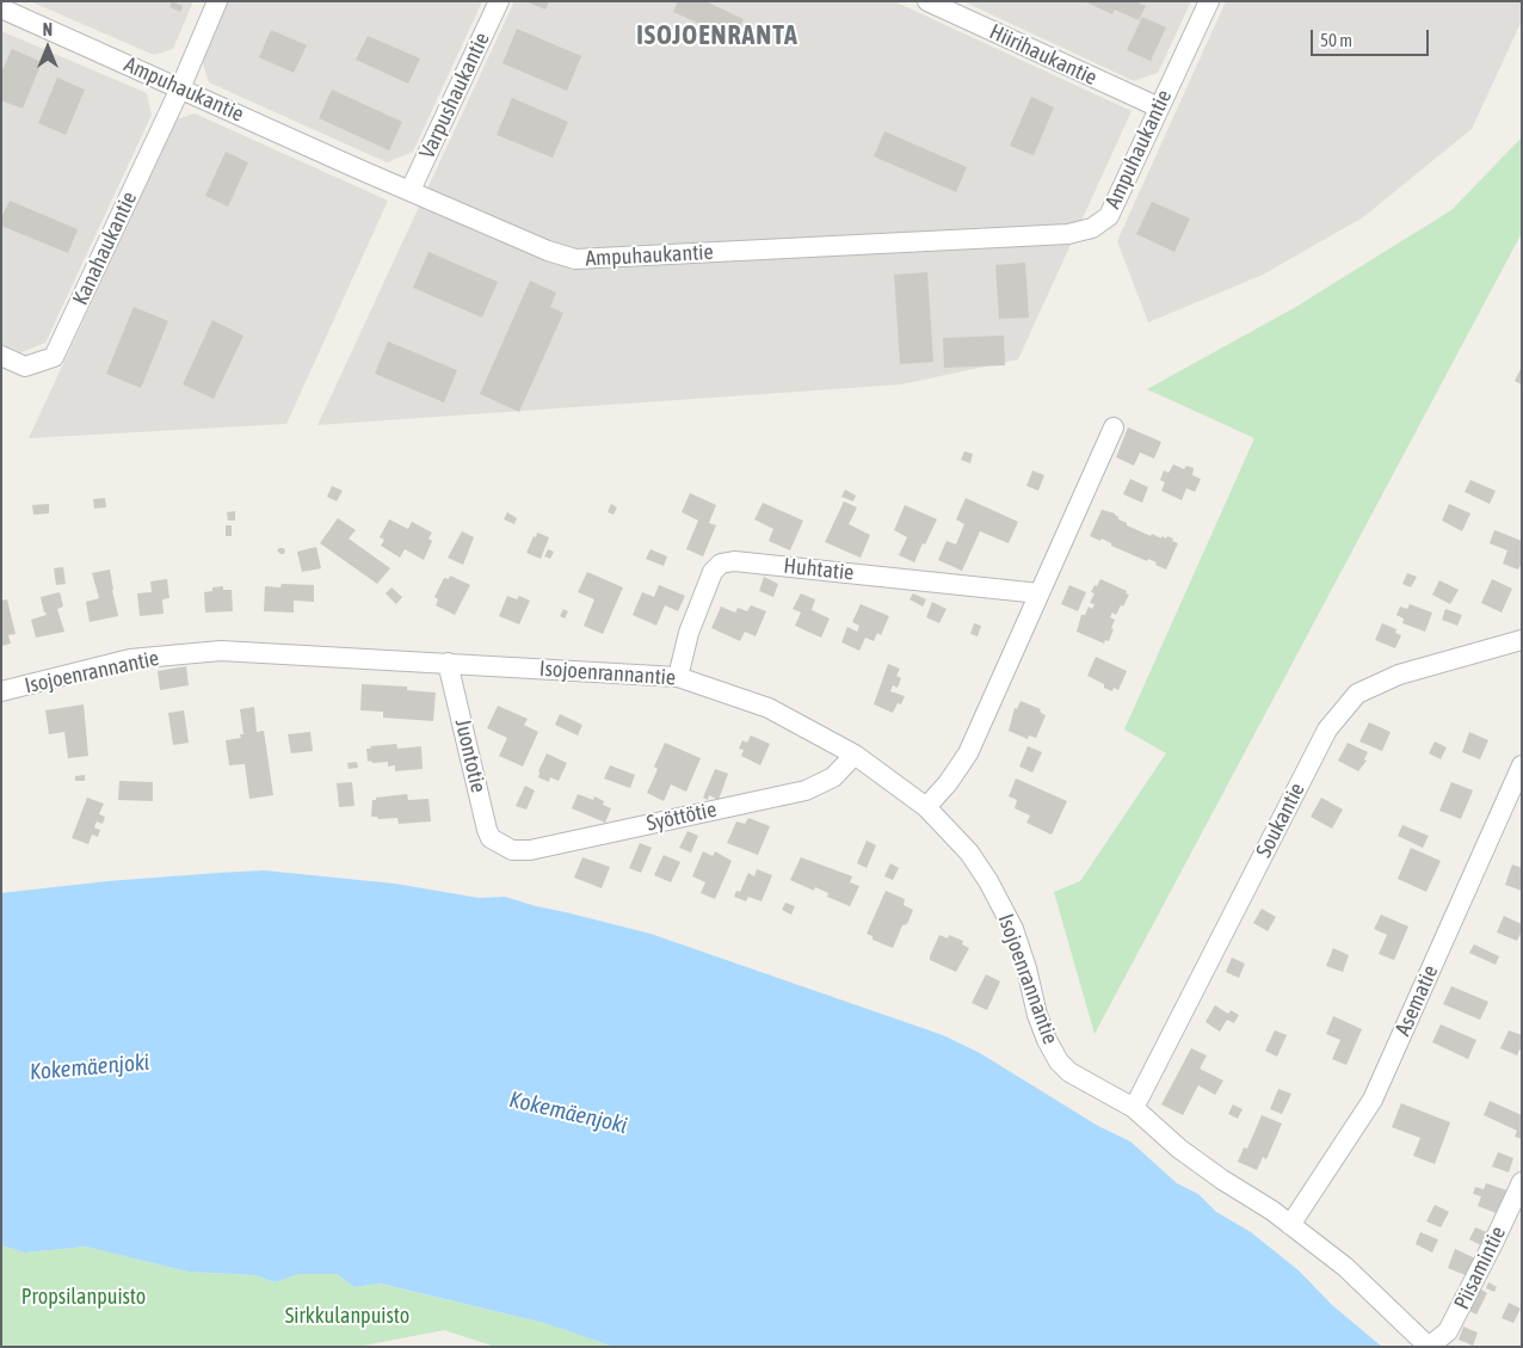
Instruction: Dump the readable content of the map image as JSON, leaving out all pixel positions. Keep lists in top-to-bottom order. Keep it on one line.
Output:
{"streets":{"street":["Hiirihaukantie","Ampuhaukantie","Varpushaukantie","Kanahaukantie","Huhtatie","Isojoenrannantie","Juontotie","Syöttötie","Soukantie","Asematie","Piisamintie"]},"crossings":[["Hiirihaukantie","Ampuhaukantie"],["Ampuhaukantie","Varpushaukantie"],["Ampuhaukantie","Kanahaukantie"],["Huhtatie","Isojoenrannantie"],["Isojoenrannantie","Juontotie"],["Isojoenrannantie","Syöttötie"],["Isojoenrannantie","Soukantie"],["Isojoenrannantie","Asematie"],["Isojoenrannantie","Piisamintie"],["Juontotie","Syöttötie"]],"districts":["ISOJOENRANTA"],"water":["Kokemäenjoki"],"parks":["Propsilanpuisto","Sirkkulanpuisto"],"scale_bar":"50 m","north":"top"}
